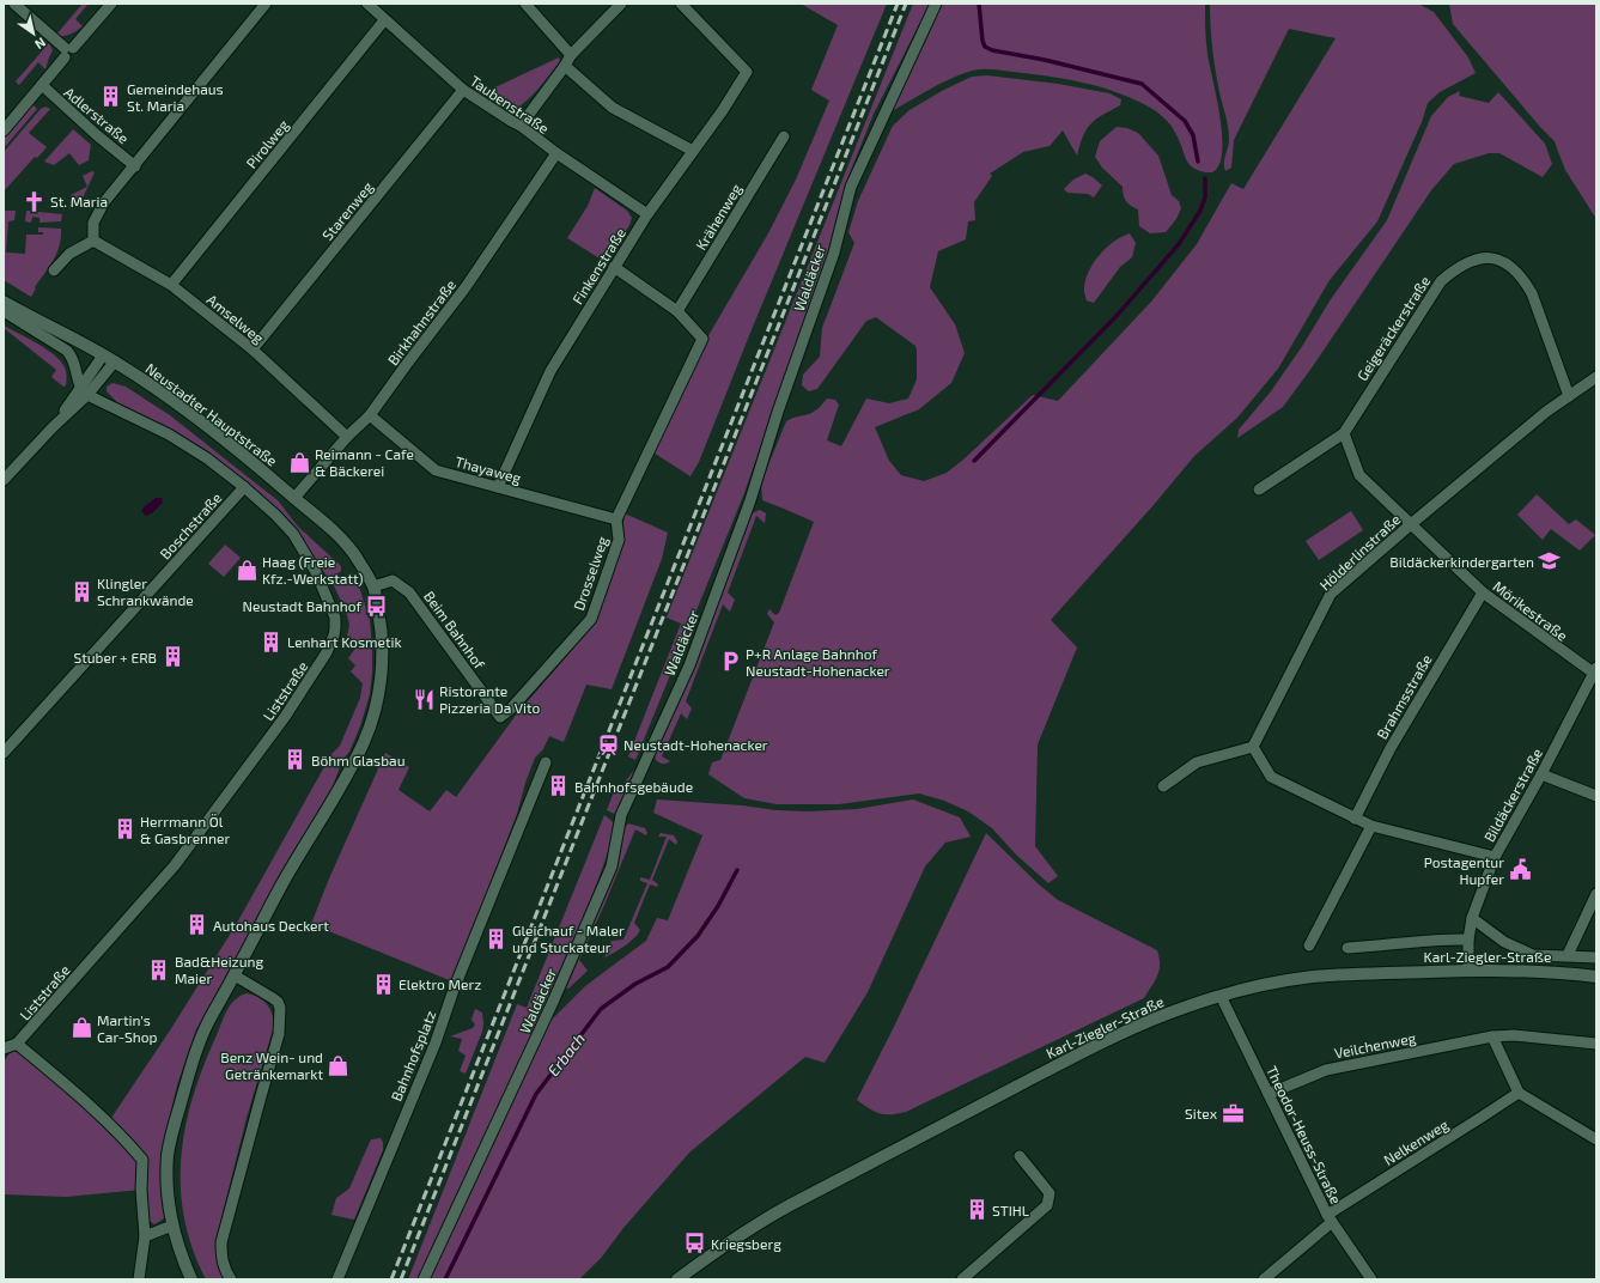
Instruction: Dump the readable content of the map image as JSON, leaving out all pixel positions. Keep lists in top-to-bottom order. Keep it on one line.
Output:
{"streets":{"street":["Taubenstraße","Adlerstraße","Pirolweg","Starenweg","Krähenweg","Finkenstraße","Waldäcker","Amselweg","Birkhahnstraße","Geigeräckerstraße","Neustadter Hauptstraße","Thayaweg","Boschstraße","Hölderlinstraße","Drosselweg","Mörikestraße","Beim Bahnhof","Liststraße","Brahmsstraße","Bildäckerstraße","Karl-Ziegler-Straße","Veilchenweg","Bahnhofsplatz","Theodor-Heuss-Straße","Nelkenweg"]},"crossings":[["Taubenstraße","Pirolweg"],["Taubenstraße","Starenweg"],["Taubenstraße","Finkenstraße"],["Taubenstraße","Birkhahnstraße"],["Pirolweg","Amselweg"],["Starenweg","Amselweg"],["Krähenweg","Drosselweg"],["Finkenstraße","Thayaweg"],["Amselweg","Birkhahnstraße"],["Birkhahnstraße","Neustadter Hauptstraße"],["Birkhahnstraße","Thayaweg"],["Geigeräckerstraße","Hölderlinstraße"],["Neustadter Hauptstraße","Beim Bahnhof"],["Thayaweg","Drosselweg"],["Boschstraße","Liststraße"],["Hölderlinstraße","Mörikestraße"],["Drosselweg","Beim Bahnhof"],["Mörikestraße","Brahmsstraße"],["Mörikestraße","Bildäckerstraße"],["Bildäckerstraße","Karl-Ziegler-Straße"],["Karl-Ziegler-Straße","Theodor-Heuss-Straße"],["Veilchenweg","Theodor-Heuss-Straße"],["Theodor-Heuss-Straße","Nelkenweg"]],"water":["Erbach"],"places":{"building":["Gemeindehaus St. Maria","Klingler Schrankwände","Lenhart Kosmetik","Stuber + ERB","Böhm Glasbau","Bahnhofsgebäude","Herrmann Öl & Gasbrenner","Autohaus Deckert","Gleichauf - Maler und Stuckateur","Bad&Heizung Maier","Elektro Merz","STIHL"],"church":["St. Maria"],"shop":["Reimann - Cafe & Bäckerei","Haag (Freie Kfz.-Werkstatt)","Martin's Car-Shop","Benz Wein- und Getränkemarkt"],"school or university":["Bildäckerkindergarten"],"bus stop":["Neustadt Bahnhof","Kriegsberg"],"parking":["P+R Anlage Bahnhof Neustadt-Hohenacker"],"restaurant":["Ristorante Pizzeria Da Vito"],"station":["Neustadt-Hohenacker"],"public building":["Postagentur Hupfer"],"office":["Sitex"]},"north":"bottom right"}
